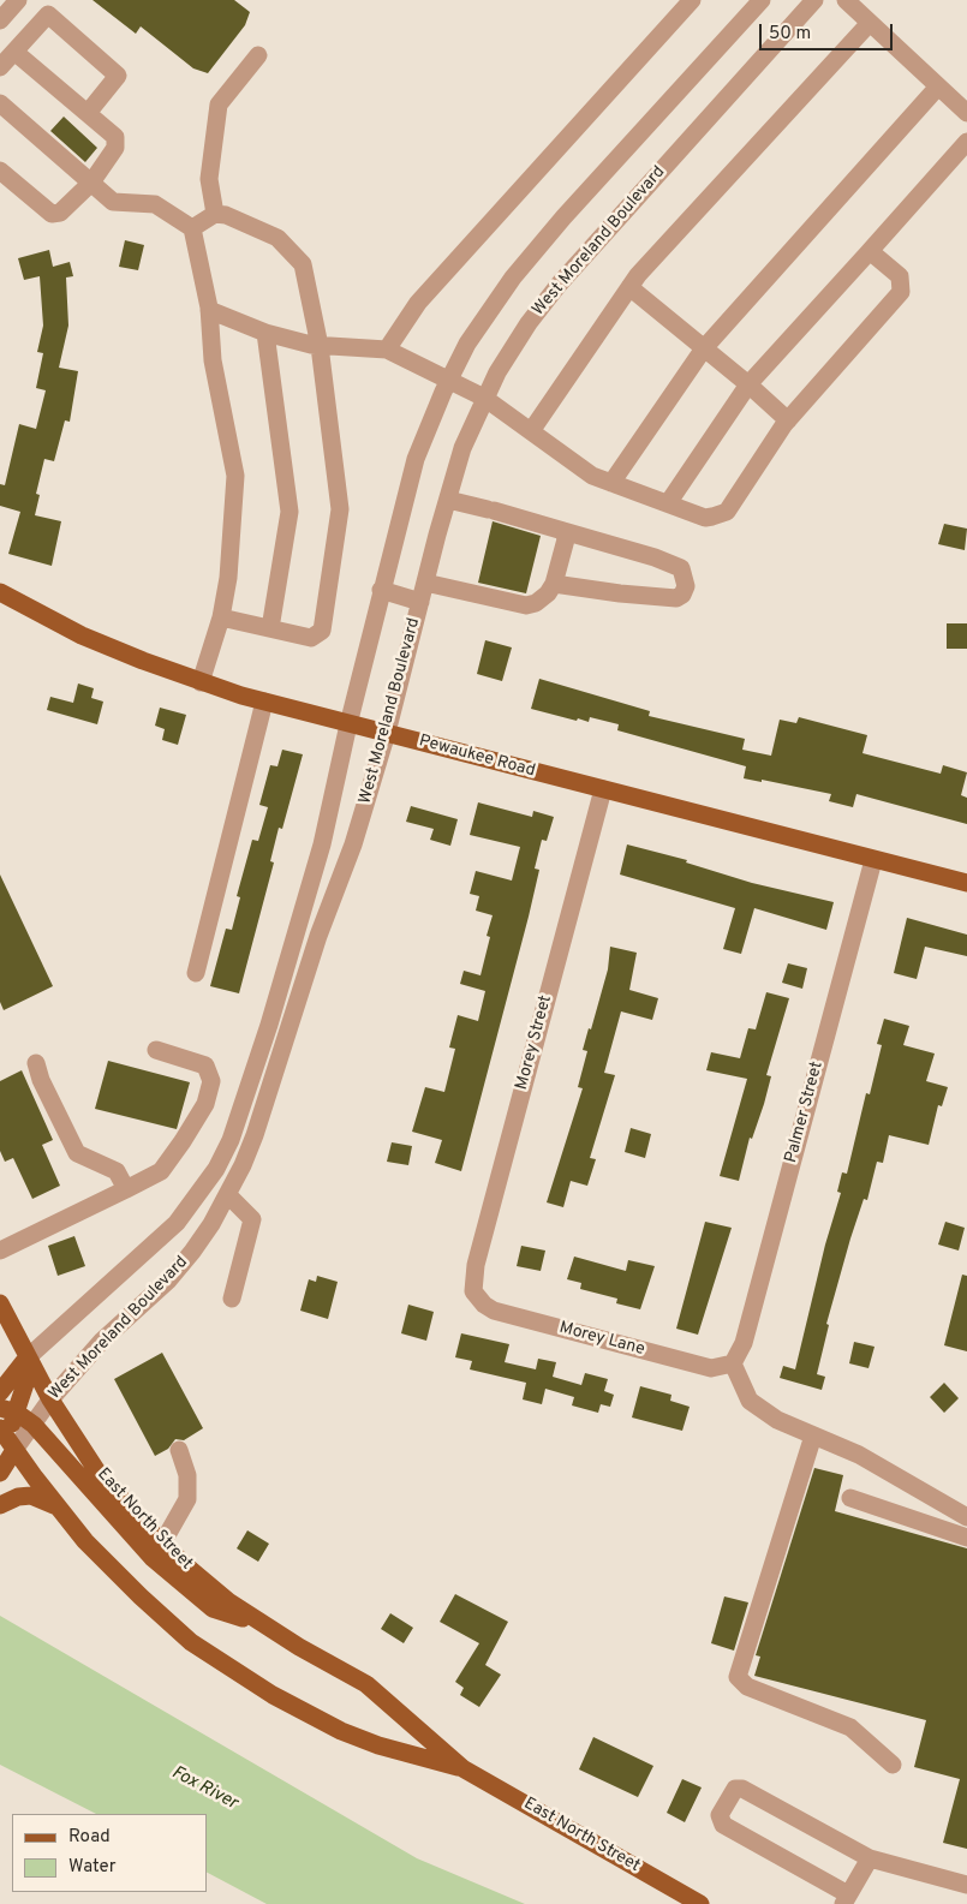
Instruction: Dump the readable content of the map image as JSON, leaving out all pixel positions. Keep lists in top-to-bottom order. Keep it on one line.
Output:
{"streets":{"main road":["West Moreland Boulevard","Pewaukee Road","East North Street"],"street":["Morey Street","Palmer Street","Morey Lane"]},"crossings":[["West Moreland Boulevard","Pewaukee Road"],["West Moreland Boulevard","East North Street"],["Pewaukee Road","Morey Street"],["Pewaukee Road","Palmer Street"],["Morey Street","Morey Lane"],["Palmer Street","Morey Lane"]],"water":["Fox River"],"legend":["Road","Water"],"scale_bar":"50 m"}
